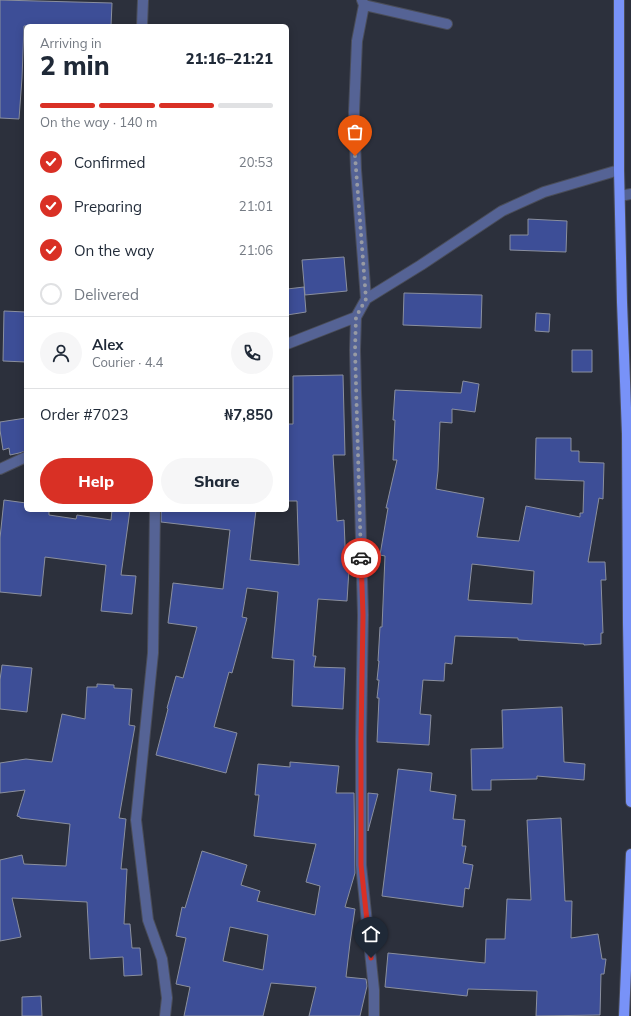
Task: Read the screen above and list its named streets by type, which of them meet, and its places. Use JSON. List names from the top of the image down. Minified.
{"page":{"heading":["2 min","Arriving in","21:16–21:21"],"panel":["Alex","Courier · 4.4","Order #7023","₦7,850"],"bar":"On the way · 140 m","list":[["Confirmed","20:53"],["Preparing","21:01"],["On the way","21:06"],"Delivered"],"buttons":["Help","Share"]}}
